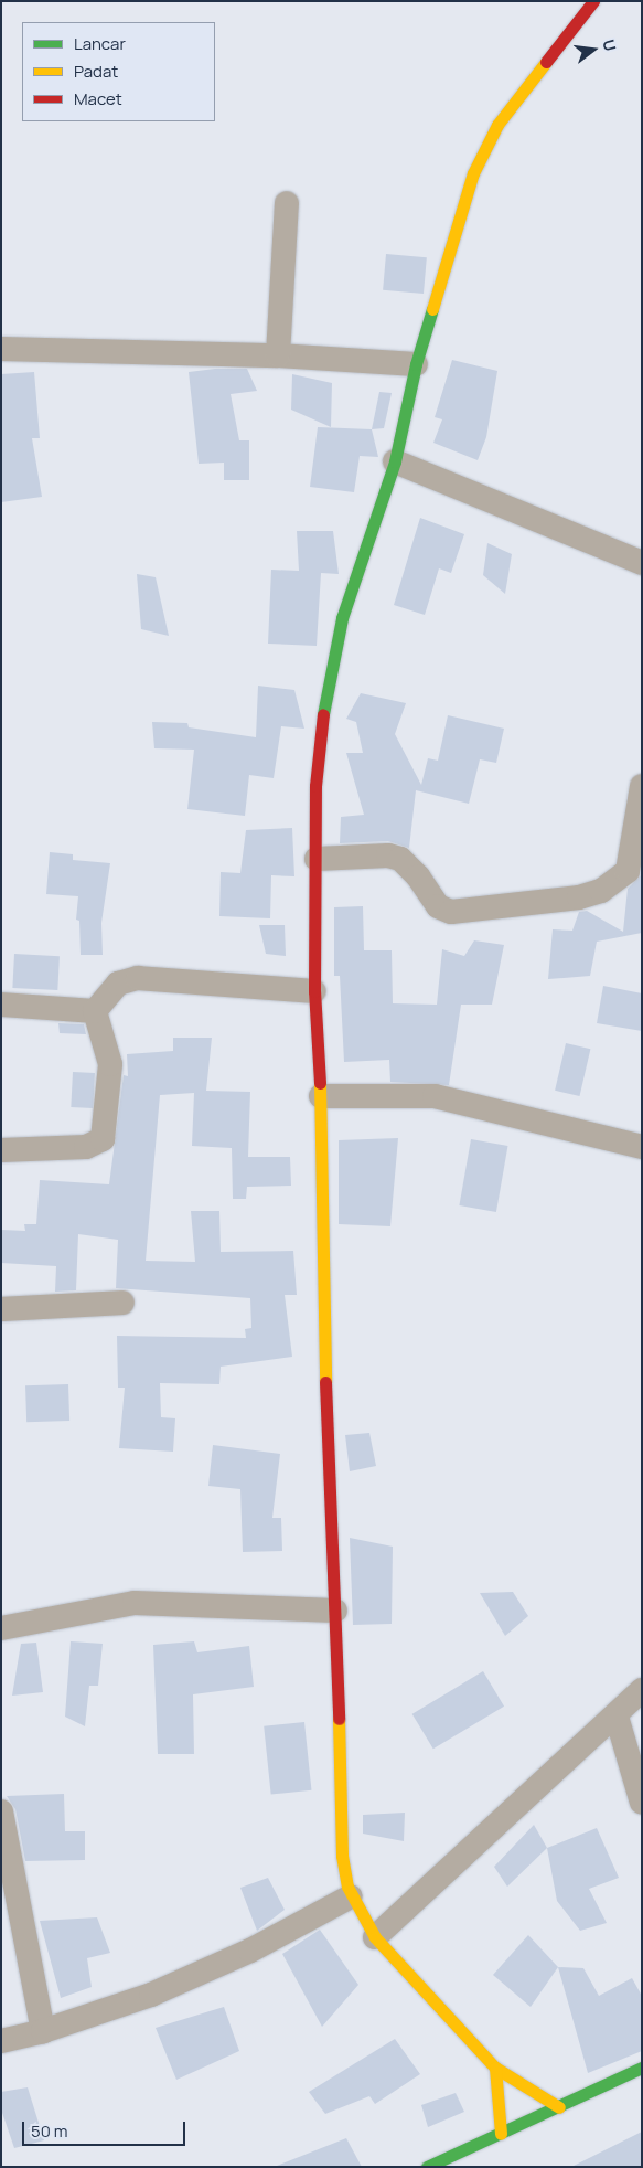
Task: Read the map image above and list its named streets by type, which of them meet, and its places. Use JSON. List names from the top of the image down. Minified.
{"legend":["Lancar","Padat","Macet"],"scale_bar":"50 m","north":"right"}
